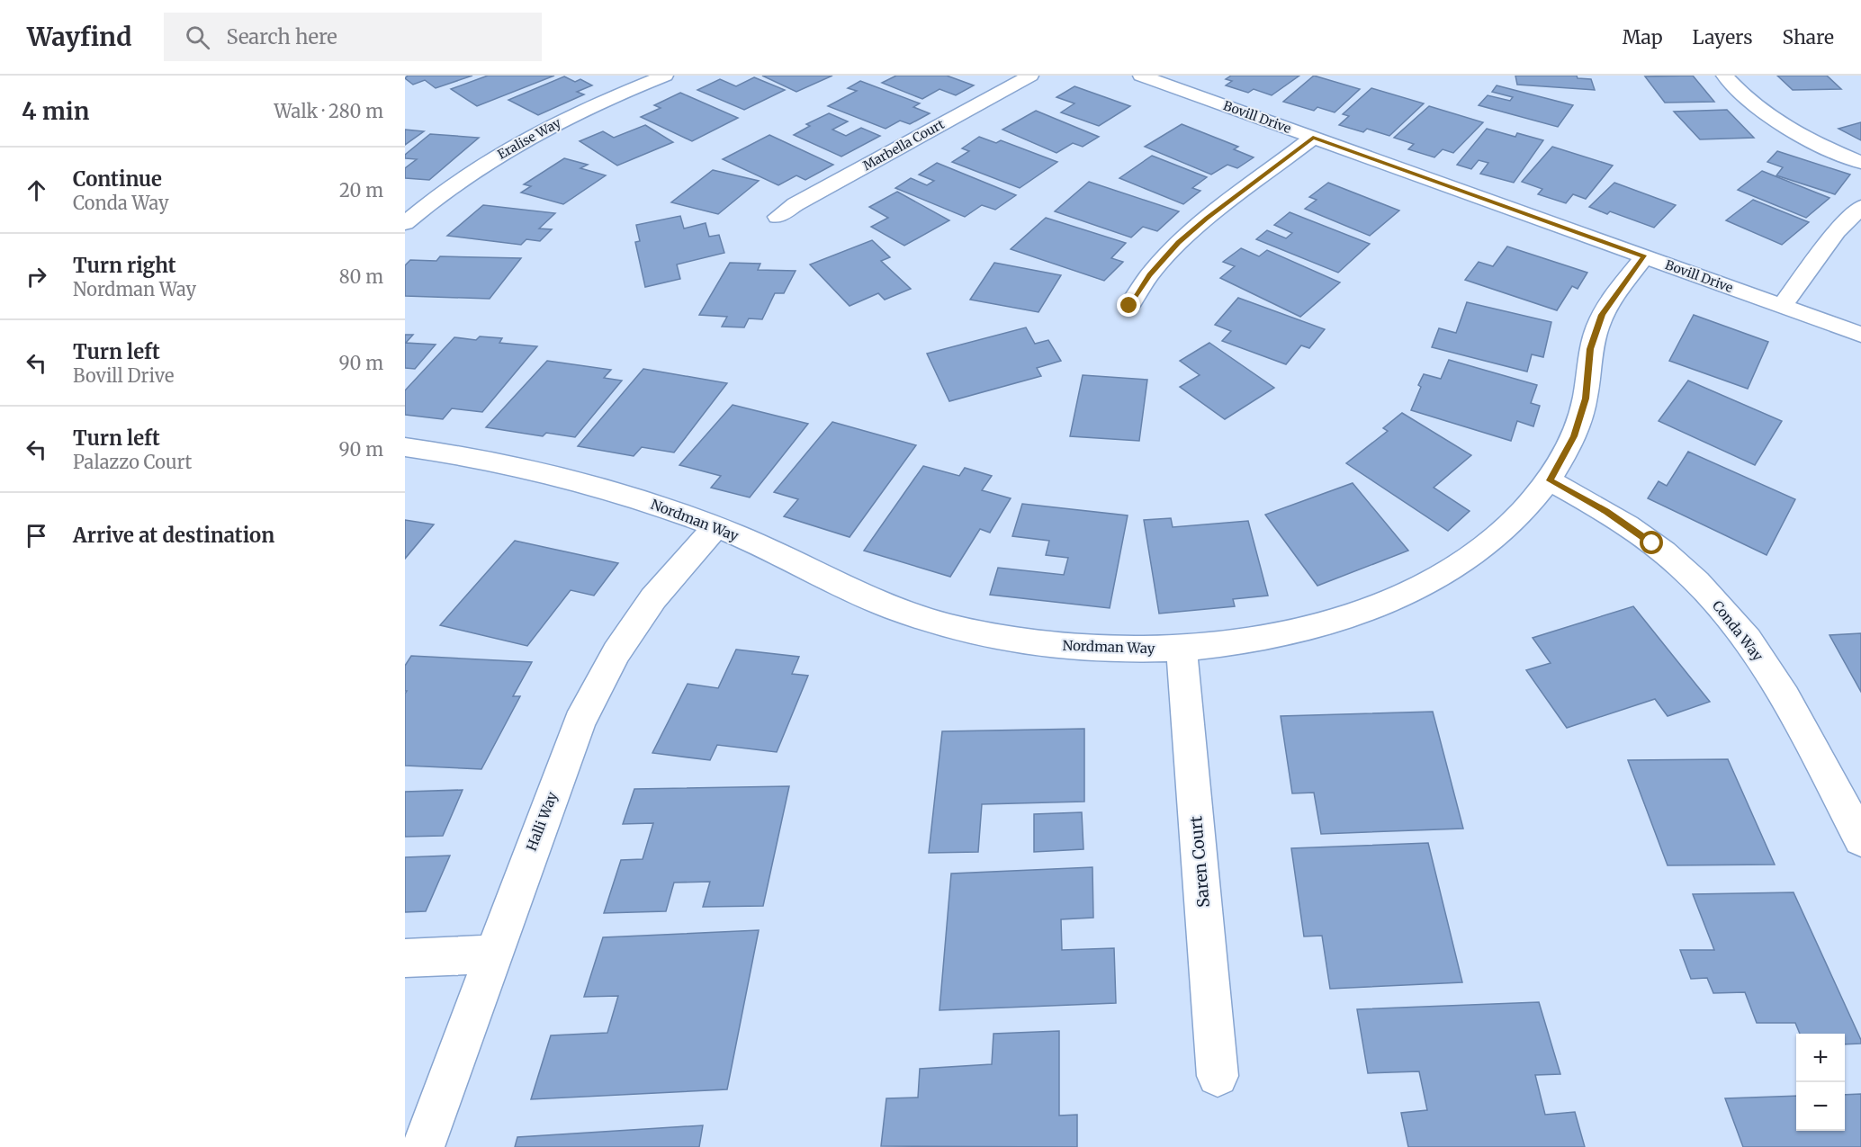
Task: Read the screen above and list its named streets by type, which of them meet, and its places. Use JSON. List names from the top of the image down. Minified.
{"streets":{"street":["Bovill Drive","Eralise Way","Marbella Court","Nordman Way","Conda Way","Halli Way","Saren Court"]},"crossings":[["Bovill Drive","Nordman Way"],["Nordman Way","Conda Way"],["Nordman Way","Halli Way"],["Nordman Way","Saren Court"]],"page":{"header":"Wayfind","search":"Search here","nav":["Map","Layers","Share"],"heading":["4 min","Walk · 280 m"],"list":[["Continue","Conda Way","20 m"],["Turn right","Nordman Way","80 m"],["Turn left","Bovill Drive","90 m"],["Turn left","Palazzo Court","90 m"],"Arrive at destination"],"map_buttons":["+","−"]}}
